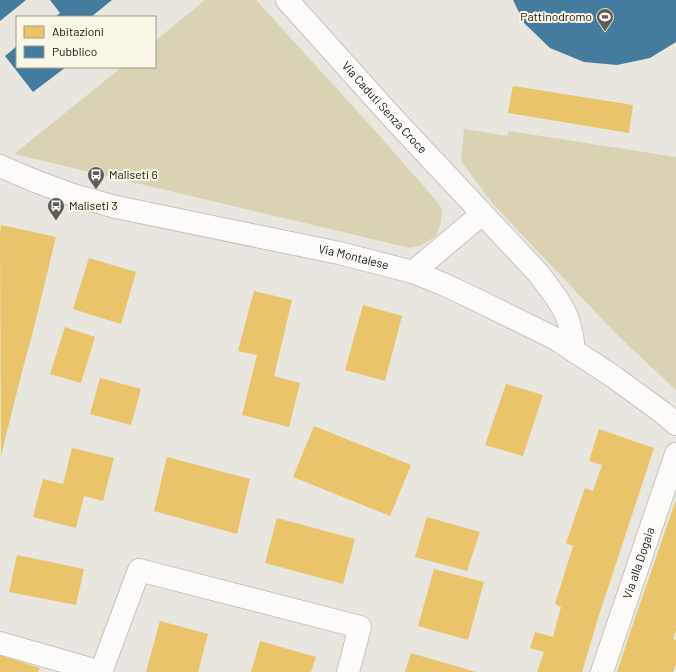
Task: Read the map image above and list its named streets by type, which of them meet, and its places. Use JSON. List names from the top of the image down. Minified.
{"streets":{"street":["Via Caduti Senza Croce","Via Montalese","Via alla Dogaia"]},"crossings":[["Via Caduti Senza Croce","Via Montalese"]],"places":{"sports":["Pattinodromo"],"bus stop":["Maliseti 6","Maliseti 3"]},"legend":["Abitazioni","Pubblico"]}
